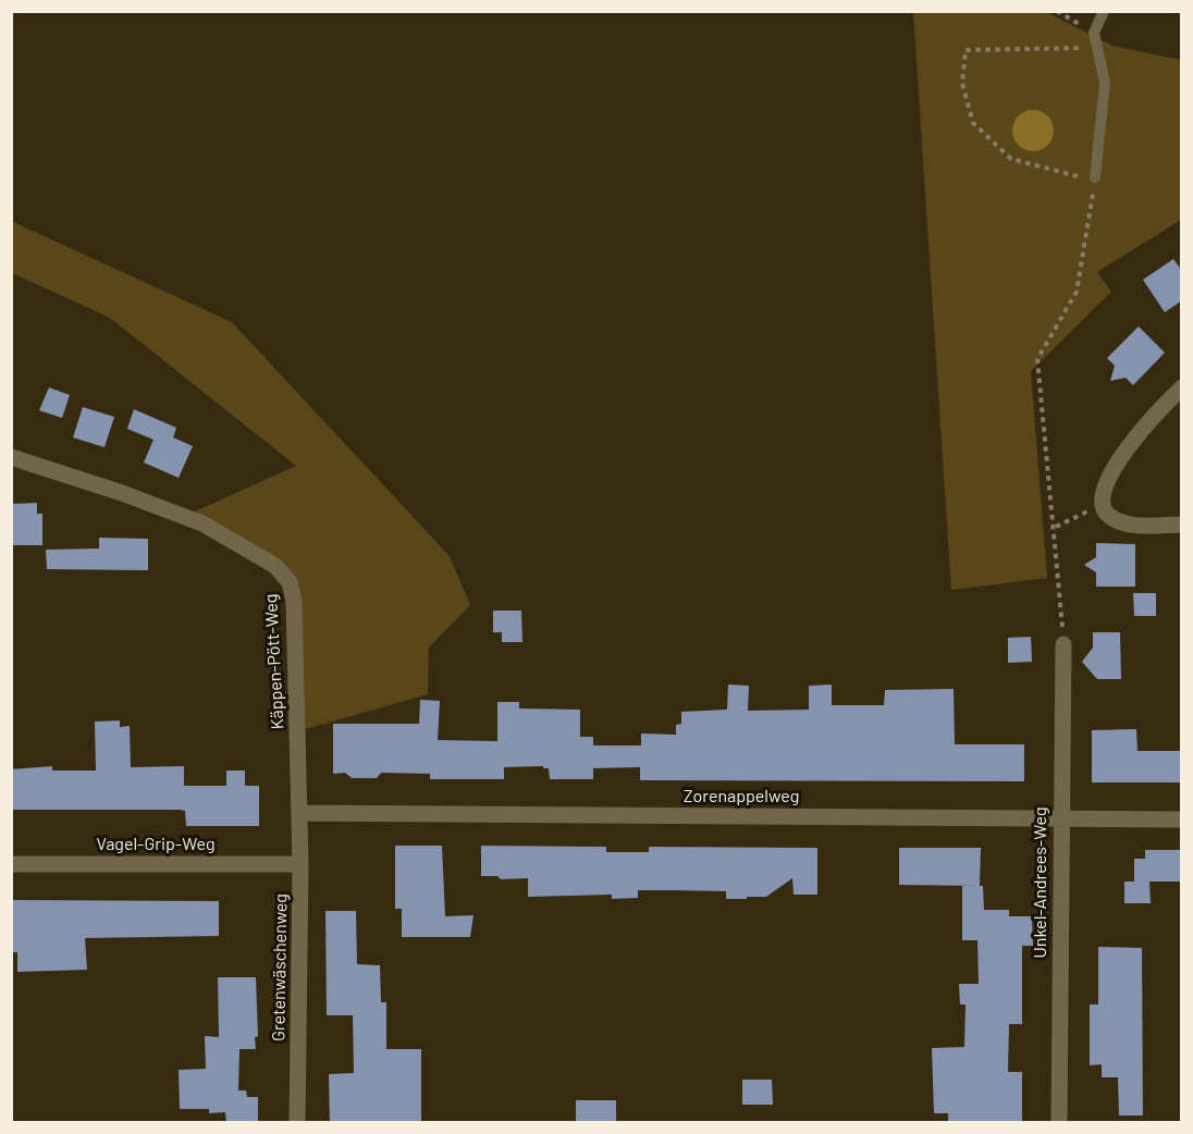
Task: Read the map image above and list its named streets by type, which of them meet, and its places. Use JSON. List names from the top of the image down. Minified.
{"streets":{"street":["Käppen-Pött-Weg","Zorenappelweg","Vagel-Grip-Weg","Unkel-Andrees-Weg","Gretenwäschenweg"]},"crossings":[["Käppen-Pött-Weg","Zorenappelweg"],["Käppen-Pött-Weg","Gretenwäschenweg"],["Zorenappelweg","Unkel-Andrees-Weg"],["Zorenappelweg","Gretenwäschenweg"],["Vagel-Grip-Weg","Gretenwäschenweg"]]}
